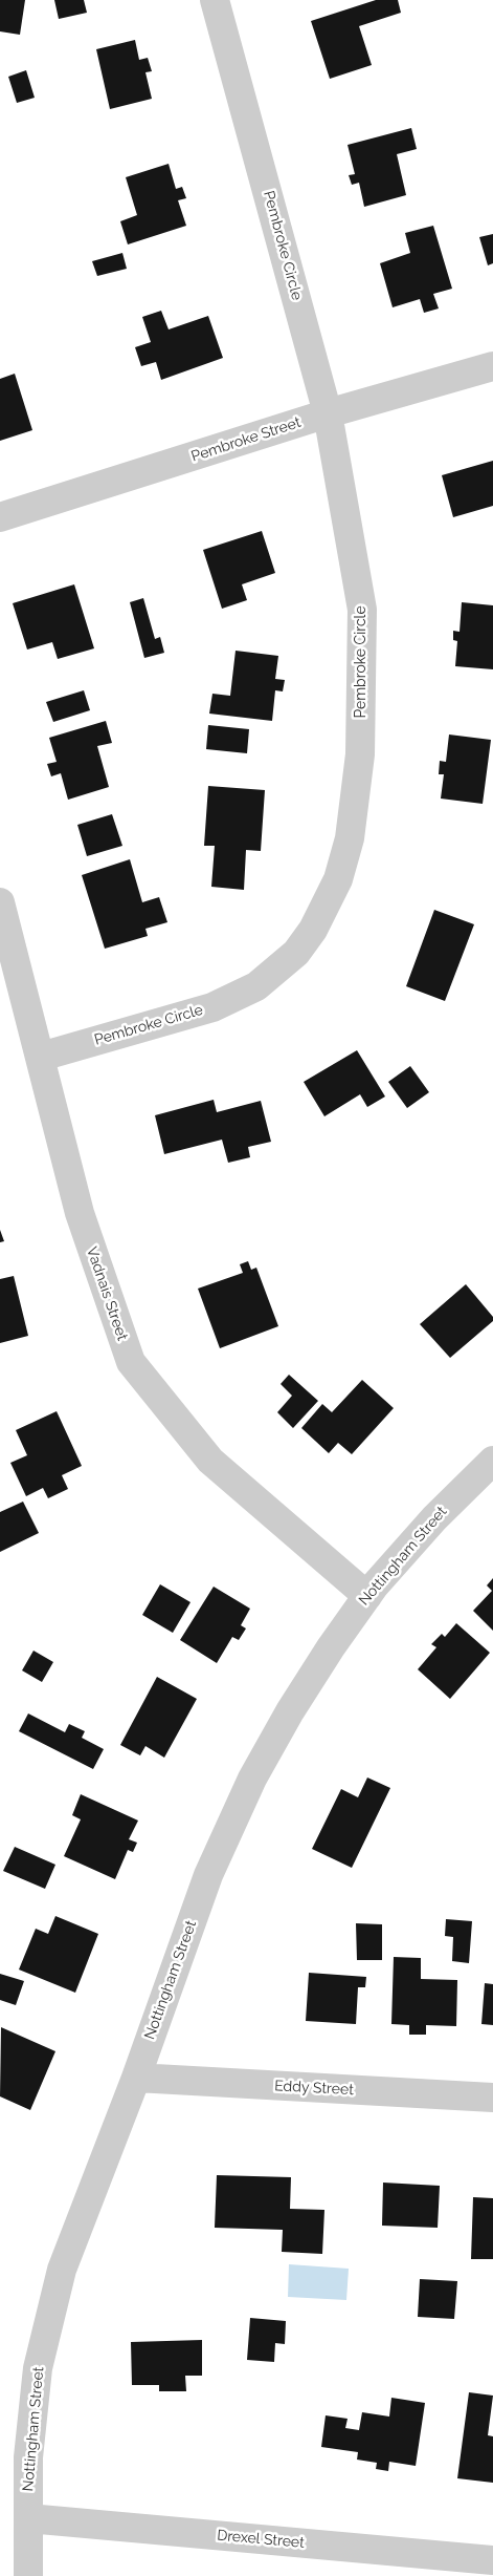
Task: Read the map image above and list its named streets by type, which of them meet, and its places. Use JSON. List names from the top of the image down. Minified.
{"streets":{"street":["Pembroke Circle","Pembroke Street","Vadnais Street","Nottingham Street","Eddy Street","Drexel Street"]},"crossings":[["Pembroke Circle","Pembroke Street"],["Pembroke Circle","Vadnais Street"],["Vadnais Street","Nottingham Street"],["Nottingham Street","Eddy Street"],["Nottingham Street","Drexel Street"]]}
